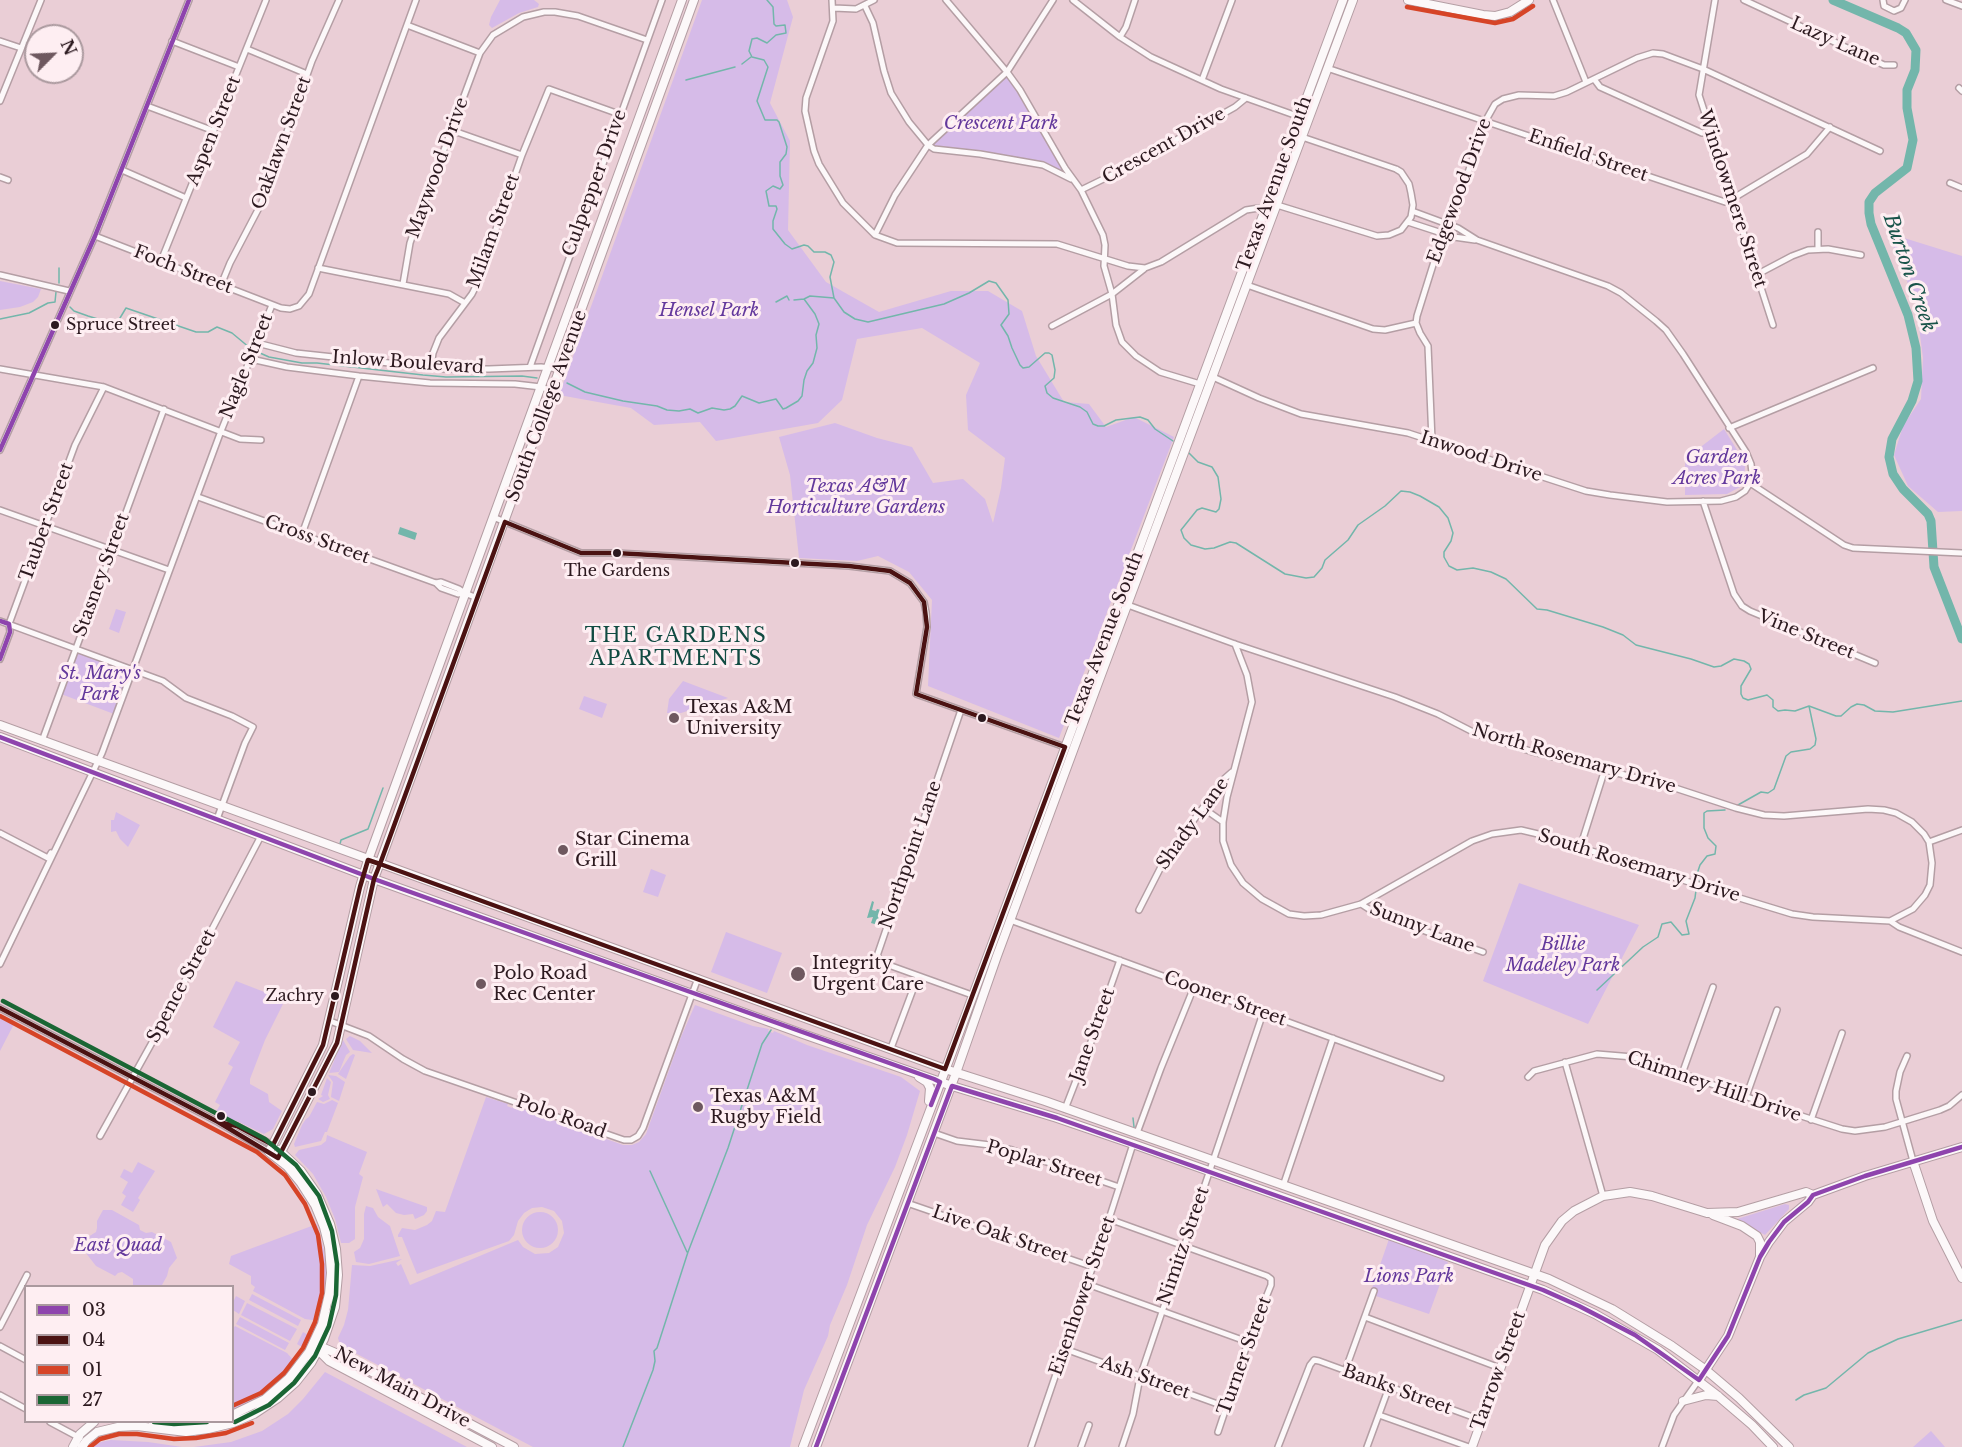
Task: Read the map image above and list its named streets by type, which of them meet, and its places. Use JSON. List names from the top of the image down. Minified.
{"streets":{"main road":["Texas Avenue South","South College Avenue","Tarrow Street","New Main Drive"],"street":["Lazy Lane","Aspen Street","Oaklawn Street","Crescent Drive","Enfield Street","Maywood Drive","Culpepper Drive","Edgewood Drive","Windowmere Street","Milam Street","Foch Street","Inlow Boulevard","Nagle Street","Inwood Drive","Tauber Street","Cross Street","Stasney Street","Vine Street","North Rosemary Drive","Shady Lane","Northpoint Lane","South Rosemary Drive","Sunny Lane","Spence Street","Cooner Street","Jane Street","Chimney Hill Drive","Polo Road","Poplar Street","Live Oak Street","Nimitz Street","Eisenhower Street","Turner Street","Ash Street","Banks Street"]},"crossings":[["Aspen Street","Foch Street"],["Oaklawn Street","Foch Street"],["Enfield Street","Texas Avenue South"],["Enfield Street","Edgewood Drive"],["Enfield Street","Windowmere Street"],["Maywood Drive","Culpepper Drive"],["Culpepper Drive","Milam Street"],["Culpepper Drive","Inlow Boulevard"],["Texas Avenue South","Inwood Drive"],["Texas Avenue South","North Rosemary Drive"],["Texas Avenue South","Cooner Street"],["Texas Avenue South","Poplar Street"],["Texas Avenue South","Live Oak Street"],["Edgewood Drive","Windowmere Street"],["Milam Street","Inlow Boulevard"],["Foch Street","Nagle Street"],["Inlow Boulevard","Nagle Street"],["Inlow Boulevard","South College Avenue"],["Nagle Street","Cross Street"],["South College Avenue","Cross Street"],["South College Avenue","Polo Road"],["Inwood Drive","Vine Street"],["North Rosemary Drive","South Rosemary Drive"],["Shady Lane","South Rosemary Drive"],["South Rosemary Drive","Sunny Lane"],["Cooner Street","Jane Street"],["Cooner Street","Nimitz Street"],["Poplar Street","Eisenhower Street"],["Live Oak Street","Eisenhower Street"],["Nimitz Street","Turner Street"],["Nimitz Street","Ash Street"],["Eisenhower Street","Ash Street"],["Turner Street","Ash Street"],["Tarrow Street","Banks Street"]],"districts":["THE GARDENS APARTMENTS"],"water":["Burton Creek"],"parks":["Crescent Park","Hensel Park","Garden Acres Park","Texas A&M Horticulture Gardens","St. Mary's Park","Billie Madeley Park","East Quad","Lions Park"],"places":["Spruce Street","The Gardens","Texas A&M University","Star Cinema Grill","Integrity Urgent Care","Polo Road Rec Center","Zachry","Texas A&M Rugby Field"],"lines":["transit line 03","transit line 01","transit line 04","transit line 27"],"legend":["03","04","01","27"],"north":"top right"}
